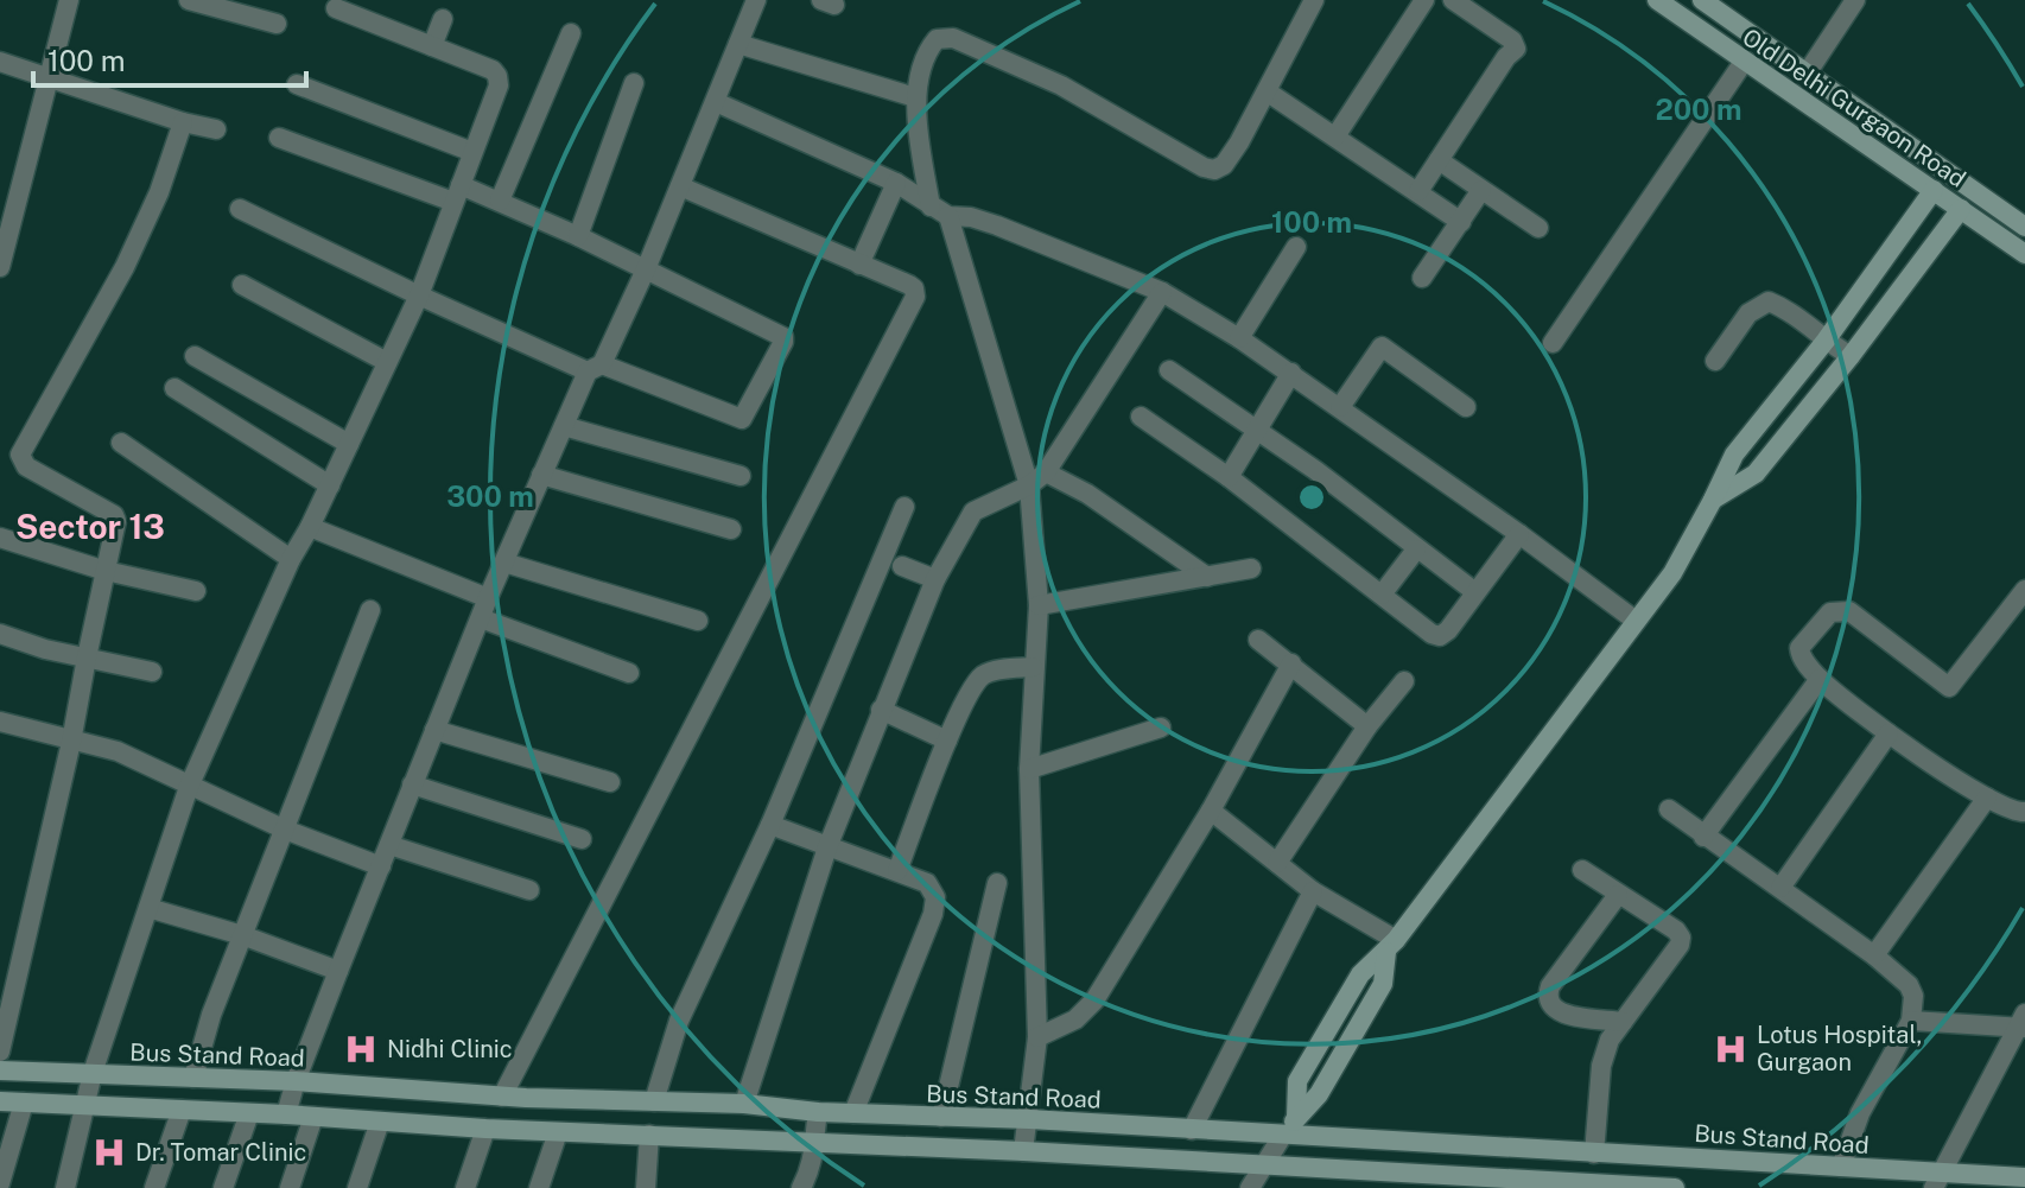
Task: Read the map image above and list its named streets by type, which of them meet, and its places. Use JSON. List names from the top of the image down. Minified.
{"streets":{"street":["Old Delhi Gurgaon Road","Bus Stand Road"]},"districts":["Sector 13"],"places":{"hospital":["Nidhi Clinic","Lotus Hospital, Gurgaon","Dr. Tomar Clinic"]},"scale_bar":"100 m","rings":["200 m","100 m","300 m"]}
